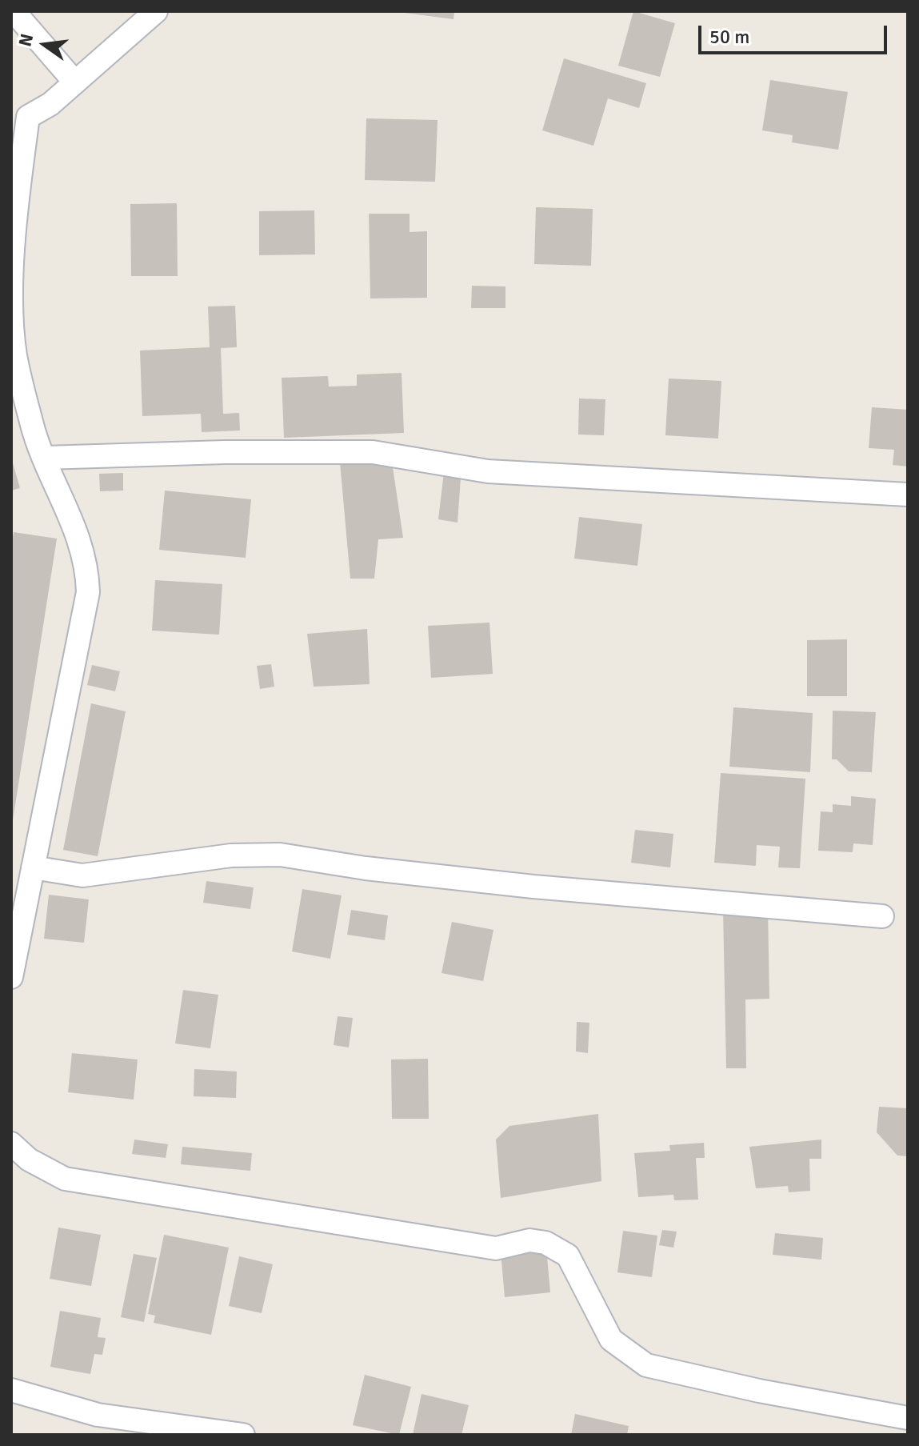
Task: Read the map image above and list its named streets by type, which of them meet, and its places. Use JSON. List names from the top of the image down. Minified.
{"scale_bar":"50 m","north":"left"}
